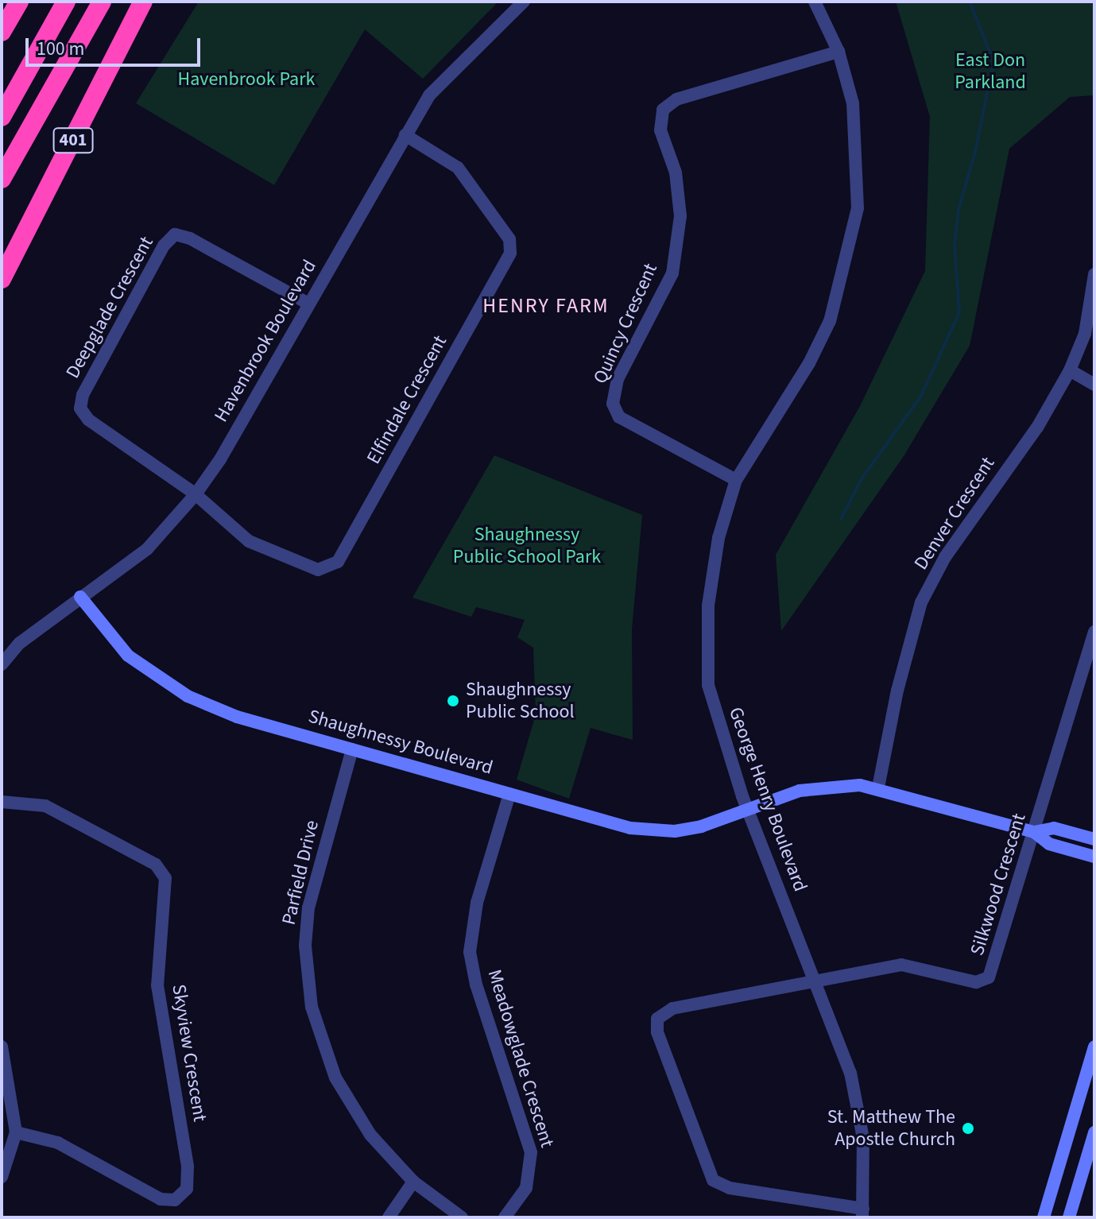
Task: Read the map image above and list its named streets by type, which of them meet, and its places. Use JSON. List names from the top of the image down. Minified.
{"streets":{"highway":["401"],"street":["Deepglade Crescent","Quincy Crescent","Havenbrook Boulevard","Elfindale Crescent","Denver Crescent","Shaughnessy Boulevard","George Henry Boulevard","Parfield Drive","Silkwood Crescent","Skyview Crescent","Meadowglade Crescent"]},"crossings":[["Deepglade Crescent","Havenbrook Boulevard"],["Deepglade Crescent","Elfindale Crescent"],["Quincy Crescent","George Henry Boulevard"],["Havenbrook Boulevard","Elfindale Crescent"],["Havenbrook Boulevard","Shaughnessy Boulevard"],["Denver Crescent","Shaughnessy Boulevard"],["Shaughnessy Boulevard","George Henry Boulevard"],["Shaughnessy Boulevard","Parfield Drive"],["Shaughnessy Boulevard","Silkwood Crescent"],["Shaughnessy Boulevard","Meadowglade Crescent"],["George Henry Boulevard","Silkwood Crescent"]],"districts":["HENRY FARM"],"parks":["East Don Parkland","Havenbrook Park","Shaughnessy Public School Park"],"places":["Shaughnessy Public School","St. Matthew The Apostle Church"],"scale_bar":"100 m"}
